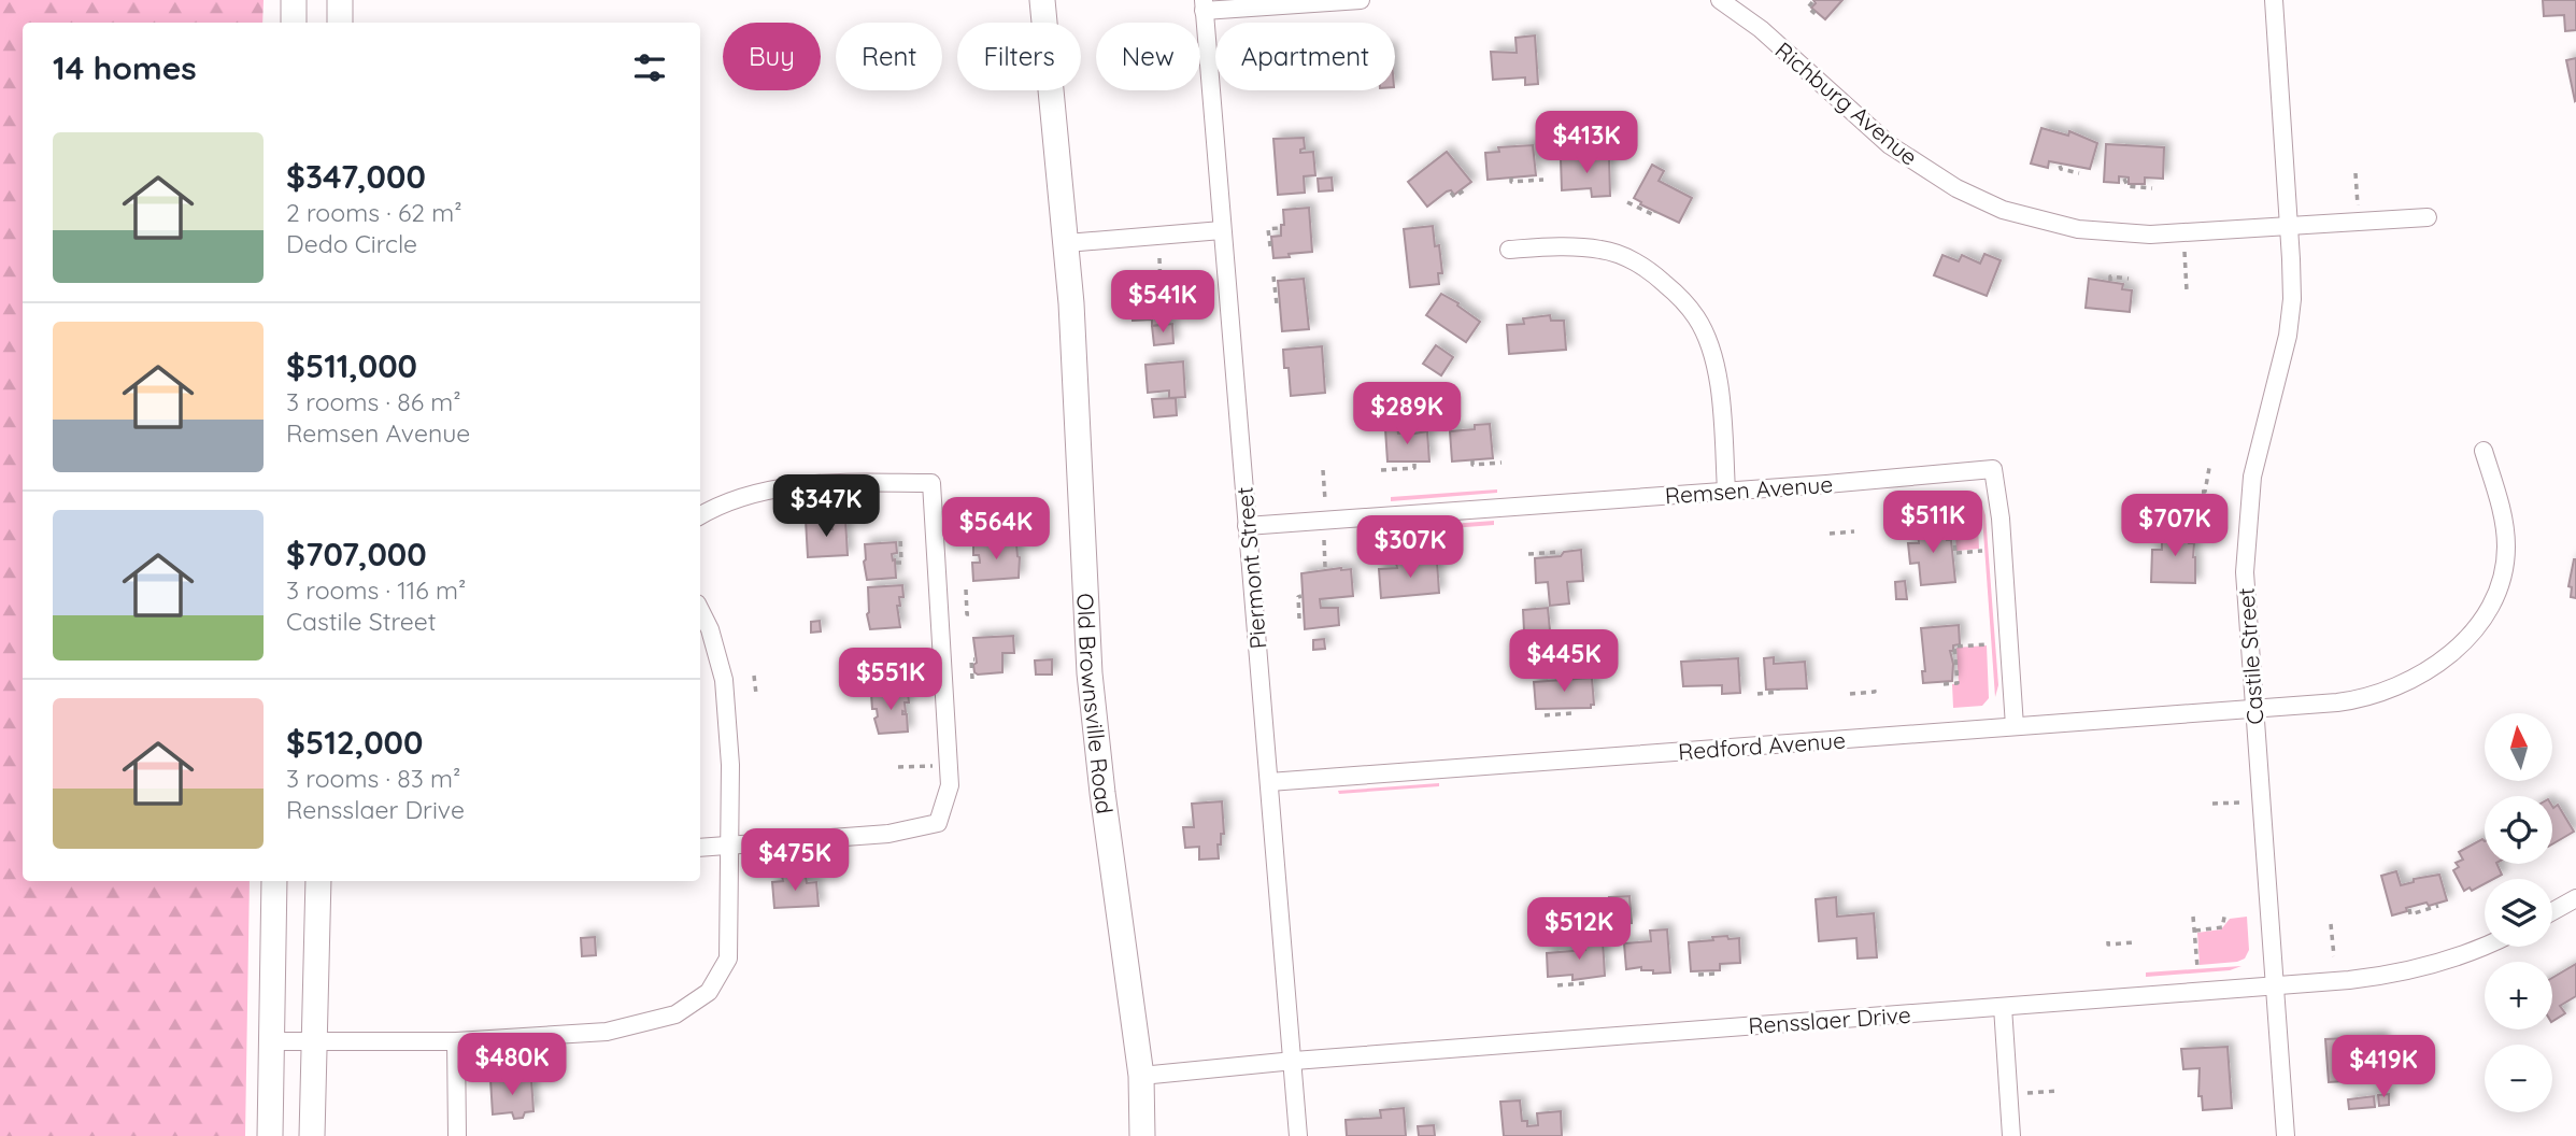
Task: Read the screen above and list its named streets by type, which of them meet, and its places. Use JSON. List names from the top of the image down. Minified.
{"streets":{"street":["Richburg Avenue","Remsen Avenue","Piermont Street","Castile Street","Old Brownsville Road","Redford Avenue","Rensslaer Drive"]},"crossings":[["Richburg Avenue","Castile Street"],["Remsen Avenue","Piermont Street"],["Remsen Avenue","Redford Avenue"],["Piermont Street","Redford Avenue"],["Piermont Street","Rensslaer Drive"],["Castile Street","Redford Avenue"],["Castile Street","Rensslaer Drive"],["Old Brownsville Road","Rensslaer Drive"]],"north":"top","page":{"chip":["Buy","Rent","Filters","New","Apartment"],"heading":"14 homes","price":["$413K","$541K","$289K","$347K","$511K","$707K","$564K","$307K","$445K","$551K","$475K","$512K","$480K","$419K"],"list":[{"name":"$347,000","note":"2 rooms · 62 m² · Dedo Circle"},{"name":"$511,000","note":"3 rooms · 86 m² · Remsen Avenue"},{"name":"$707,000","note":"3 rooms · 116 m² · Castile Street"},{"name":"$512,000","note":"3 rooms · 83 m² · Rensslaer Drive"}],"map_buttons":["+","−"]}}
